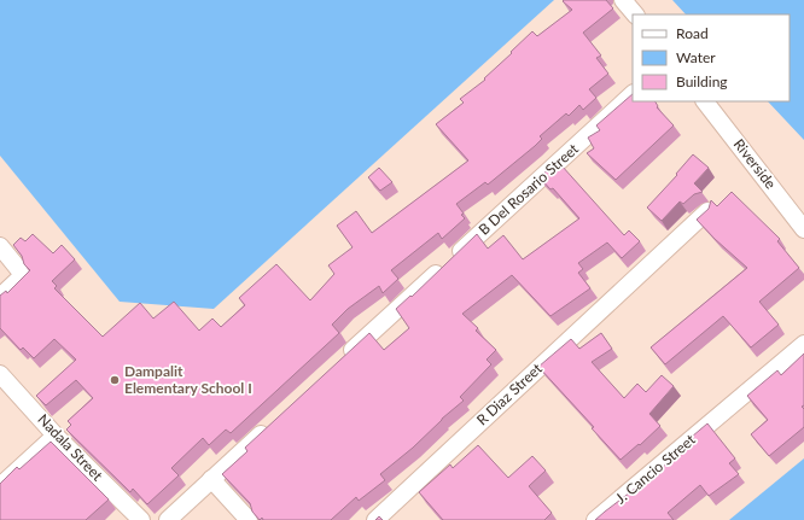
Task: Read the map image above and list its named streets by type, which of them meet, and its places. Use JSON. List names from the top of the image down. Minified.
{"streets":{"street":["Riverside","B Del Rosario Street","R Diaz Street","Nadala Street","J. Cancio Street"]},"places":["Dampalit Elementary School I"],"legend":["Road","Water","Building"]}
